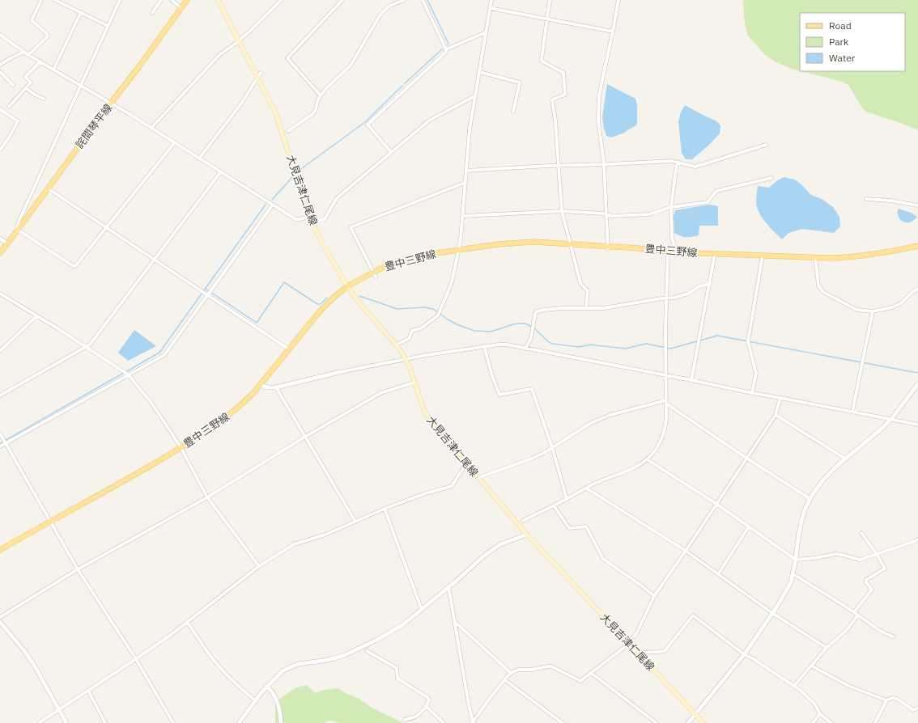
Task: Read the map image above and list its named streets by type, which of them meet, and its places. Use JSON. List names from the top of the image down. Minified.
{"streets":{"main road":["詫間琴平線","大見吉津仁尾線","豊中三野線"]},"crossings":[["大見吉津仁尾線","豊中三野線"]],"legend":["Road","Park","Water"]}
